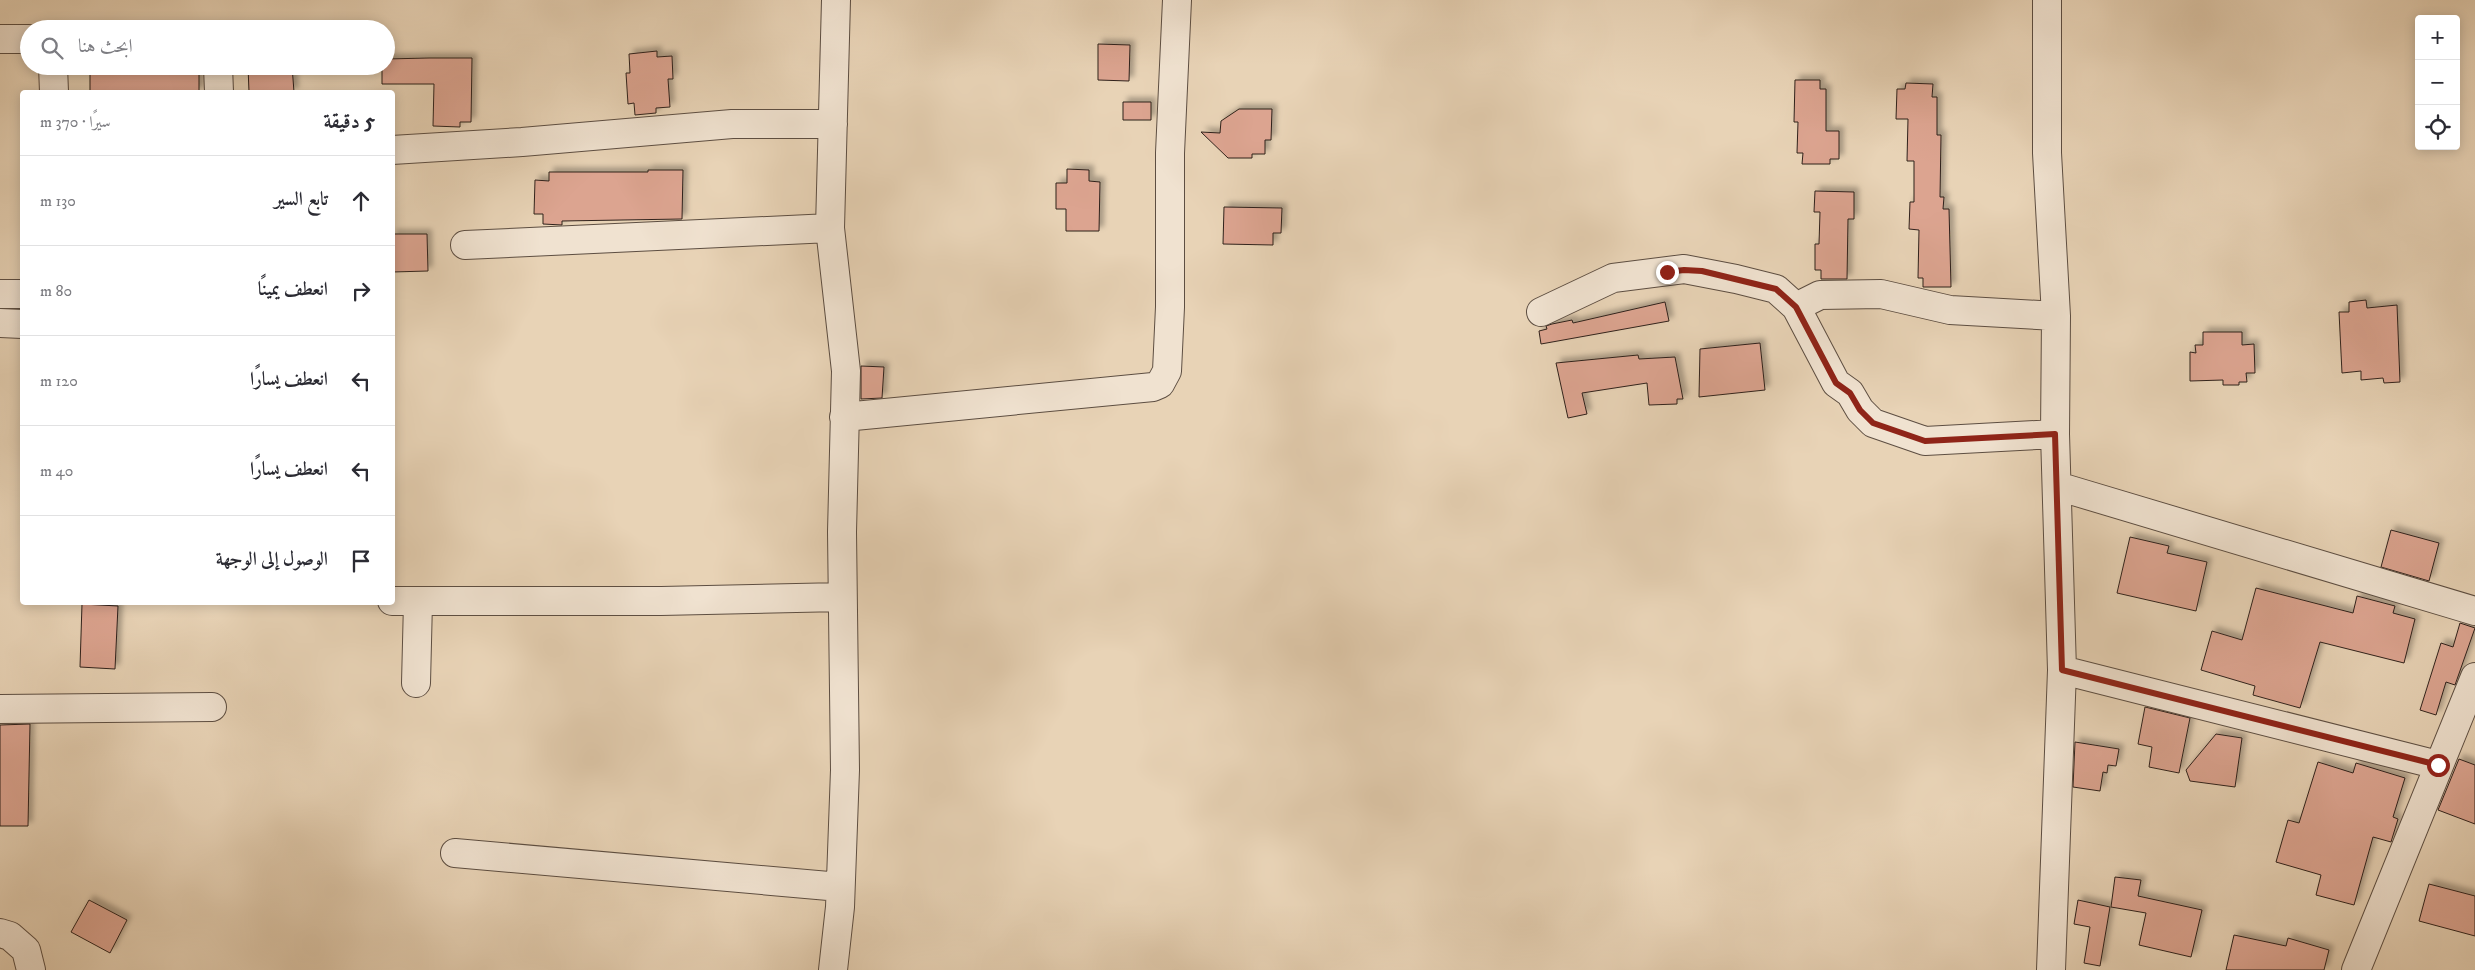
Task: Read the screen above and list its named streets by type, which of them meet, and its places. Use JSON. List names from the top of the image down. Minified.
{"page":{"map_buttons":["+","−"],"search":"ابحث هنا","heading":["5 دقيقة","سيرًا · 370 m"],"list":[["تابع السير","130 m"],["انعطف يمينًا","80 m"],["انعطف يسارًا","120 m"],["انعطف يسارًا","40 m"],"الوصول إلى الوجهة"]}}
